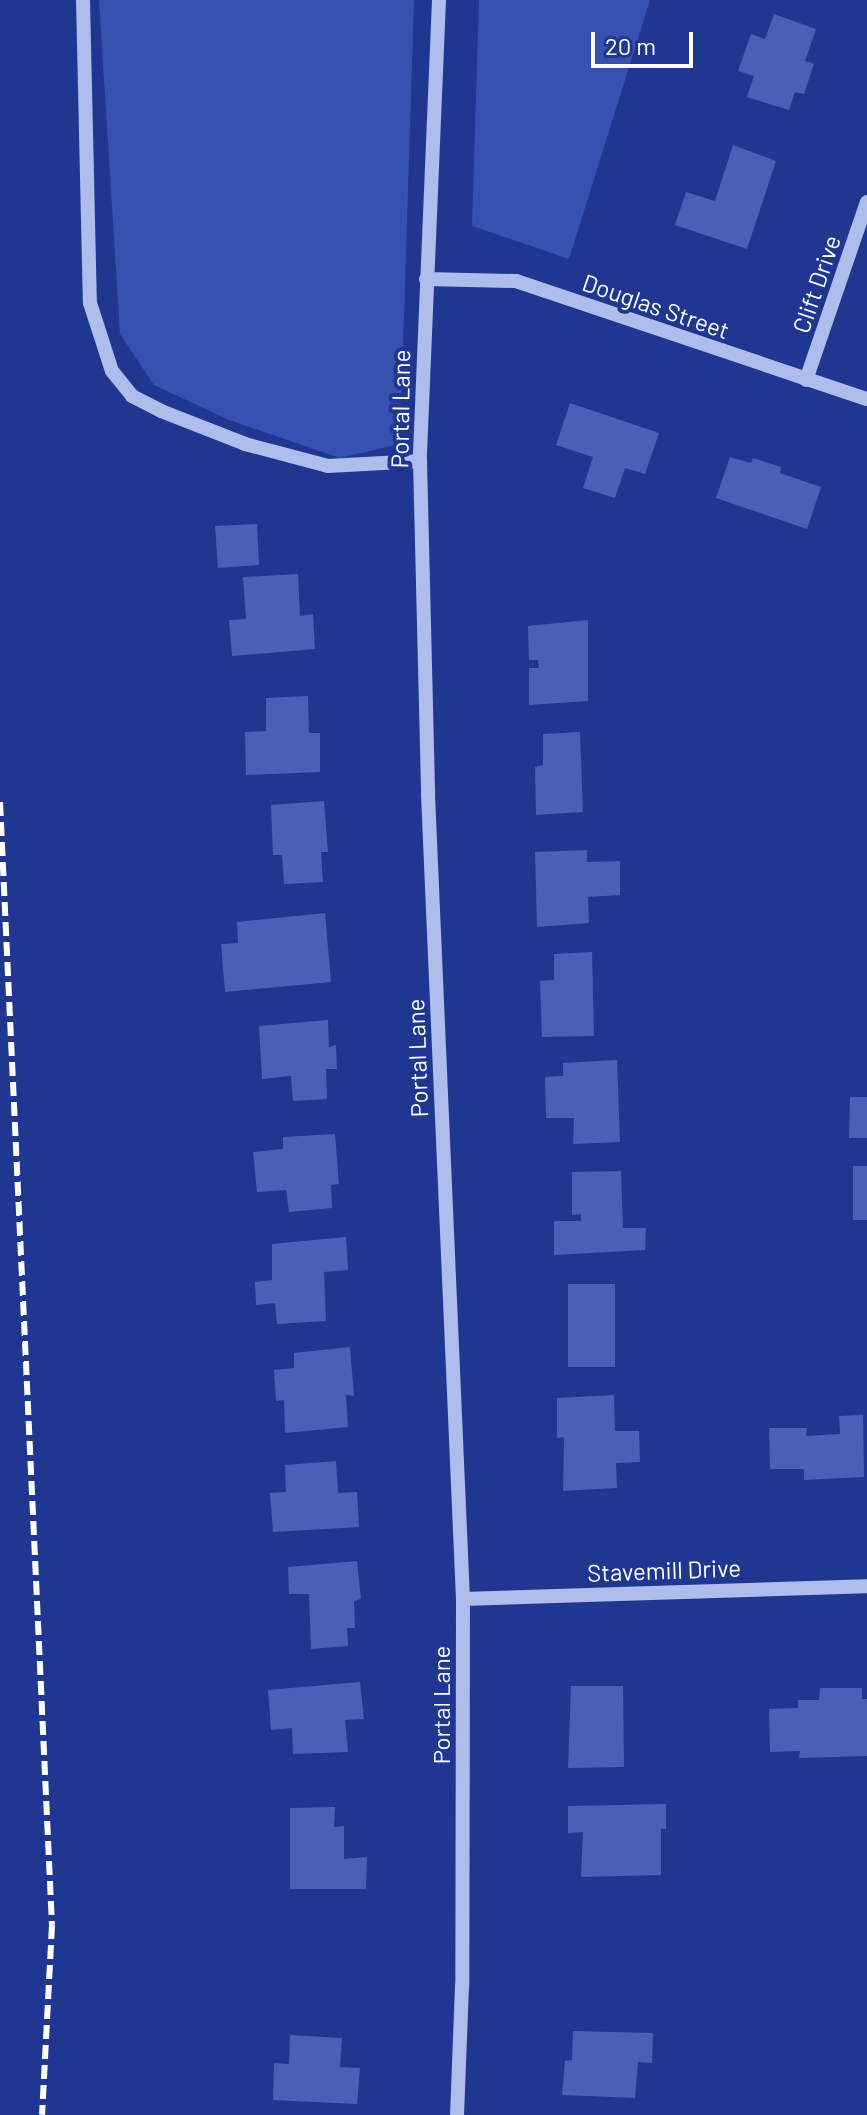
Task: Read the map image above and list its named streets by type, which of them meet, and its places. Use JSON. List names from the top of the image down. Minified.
{"streets":{"street":["Clift Drive","Douglas Street","Portal Lane","Stavemill Drive"]},"crossings":[["Clift Drive","Douglas Street"],["Douglas Street","Portal Lane"],["Portal Lane","Stavemill Drive"]],"scale_bar":"20 m"}
